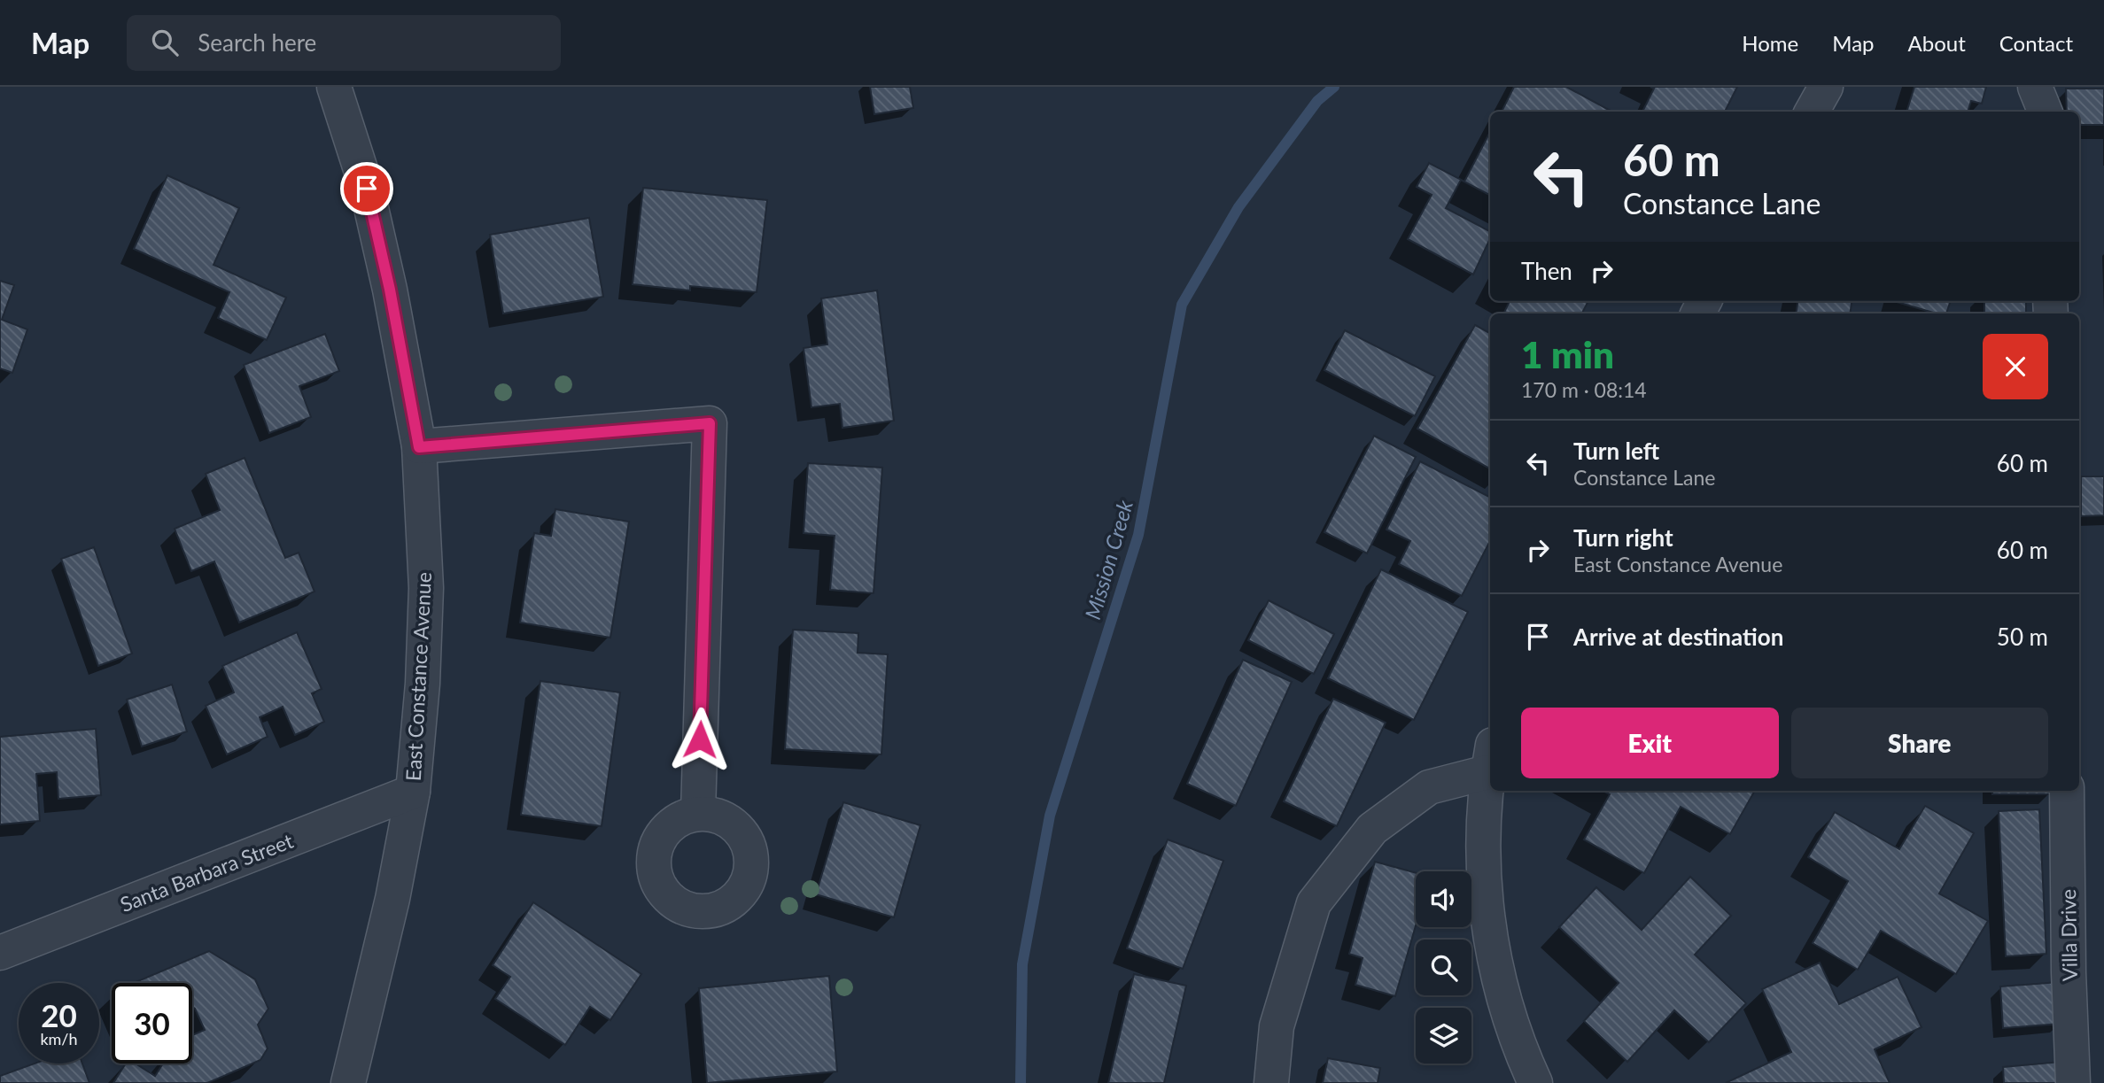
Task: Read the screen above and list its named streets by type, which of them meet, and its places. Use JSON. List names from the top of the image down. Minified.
{"streets":{"street":["East Constance Avenue","Santa Barbara Street","Villa Drive"]},"crossings":[["East Constance Avenue","Santa Barbara Street"]],"water":["Mission Creek"],"page":{"header":"Map","search":"Search here","nav":["Home","Map","About","Contact"],"turn":["60 m","Constance Lane"],"then":"Then","heading":["1 min","170 m · 08:14"],"list":[{"name":"Turn left","note":"Constance Lane","value":"60 m"},{"name":"Turn right","note":"East Constance Avenue","value":"60 m"},{"name":"Arrive at destination","value":"50 m"}],"buttons":["Exit","Share"],"speed":"20 km/h","limit":"30"}}
